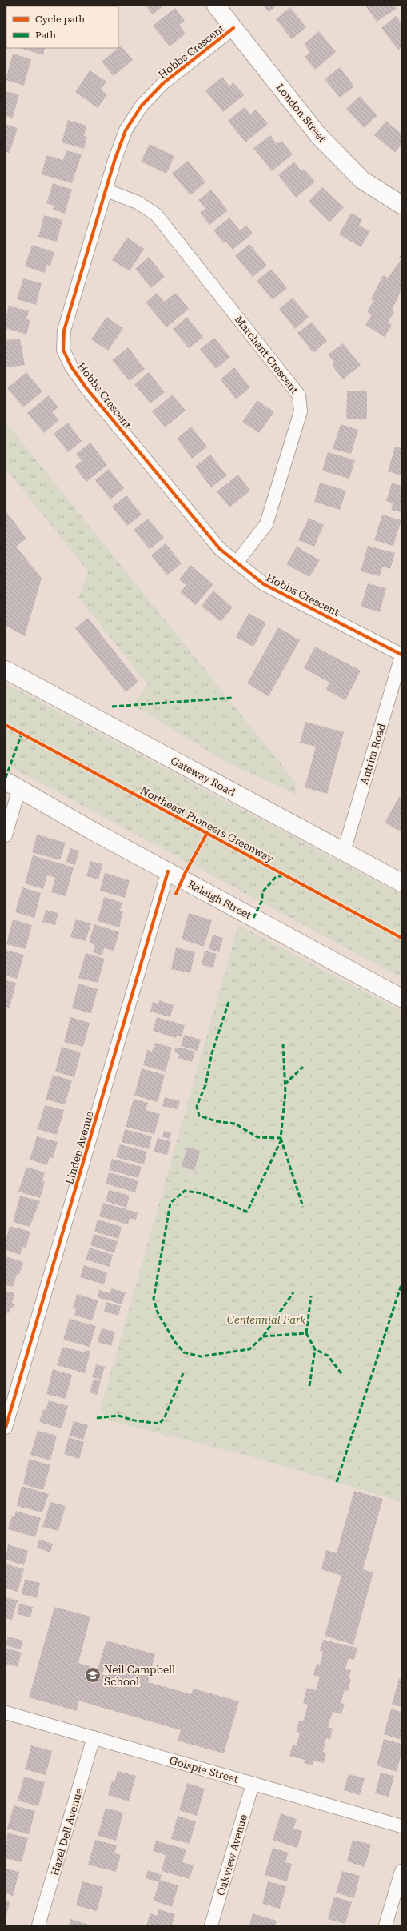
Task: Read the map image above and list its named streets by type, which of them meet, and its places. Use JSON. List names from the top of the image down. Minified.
{"streets":{"street":["Hobbs Crescent","London Street","Marchant Crescent","Antrim Road","Gateway Road","Raleigh Street","Linden Avenue","Golspie Street","Hazel Dell Avenue","Oakview Avenue"],"cycle path":["Northeast Pioneers Greenway"]},"crossings":[["Hobbs Crescent","London Street"],["Hobbs Crescent","Marchant Crescent"],["Hobbs Crescent","Antrim Road"],["Antrim Road","Gateway Road"],["Raleigh Street","Linden Avenue"],["Golspie Street","Hazel Dell Avenue"],["Golspie Street","Oakview Avenue"]],"parks":["Centennial Park"],"places":{"school or university":["Neil Campbell School"]},"legend":["Cycle path","Path"]}
